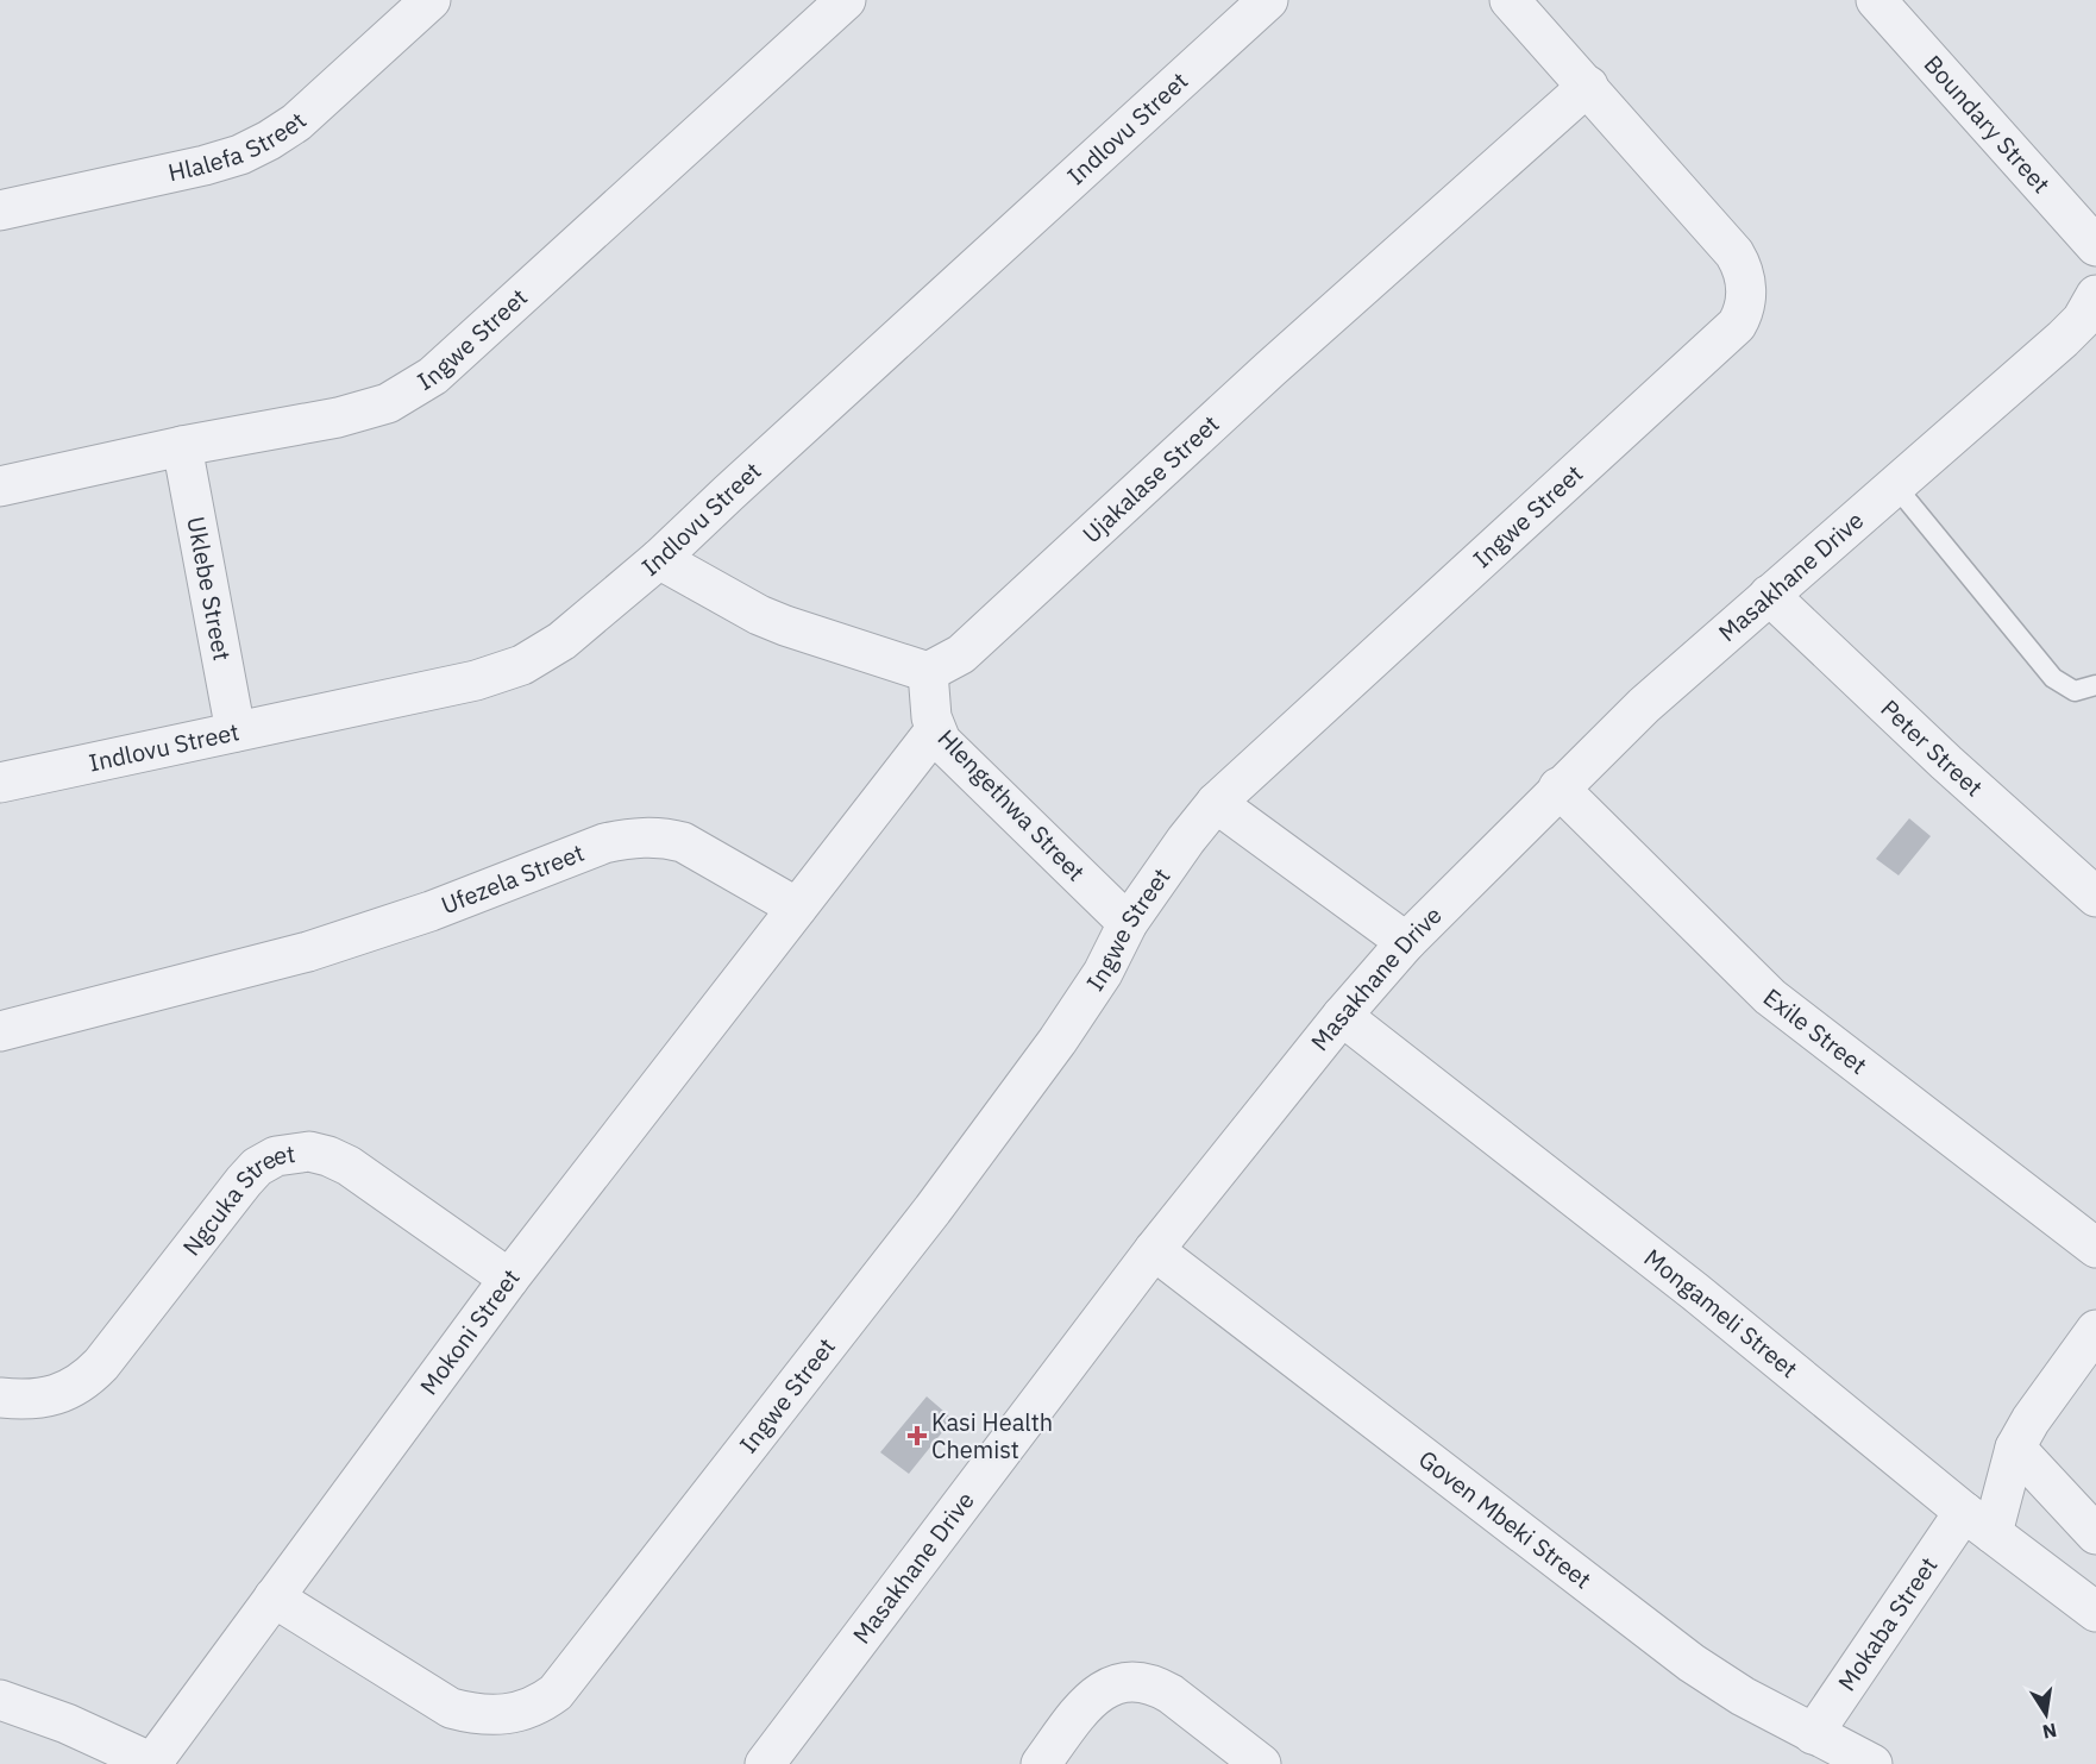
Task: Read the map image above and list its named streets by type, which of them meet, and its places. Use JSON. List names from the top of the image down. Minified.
{"streets":{"street":["Boundary Street","Indlovu Street","Hlalefa Street","Ingwe Street","Ujakalase Street","Masakhane Drive","Uklebe Street","Peter Street","Hlengethwa Street","Ufezela Street","Exile Street","Ngcuka Street","Mongameli Street","Mokoni Street","Goven Mbeki Street","Mokaba Street"]},"crossings":[["Indlovu Street","Uklebe Street"],["Ingwe Street","Ujakalase Street"],["Ingwe Street","Uklebe Street"],["Ingwe Street","Hlengethwa Street"],["Ingwe Street","Mokoni Street"],["Ujakalase Street","Hlengethwa Street"],["Masakhane Drive","Peter Street"],["Masakhane Drive","Exile Street"],["Masakhane Drive","Mongameli Street"],["Masakhane Drive","Goven Mbeki Street"],["Ufezela Street","Mokoni Street"],["Ngcuka Street","Mokoni Street"],["Mongameli Street","Mokaba Street"],["Goven Mbeki Street","Mokaba Street"]],"places":{"health":["Kasi Health Chemist"]},"north":"bottom"}
